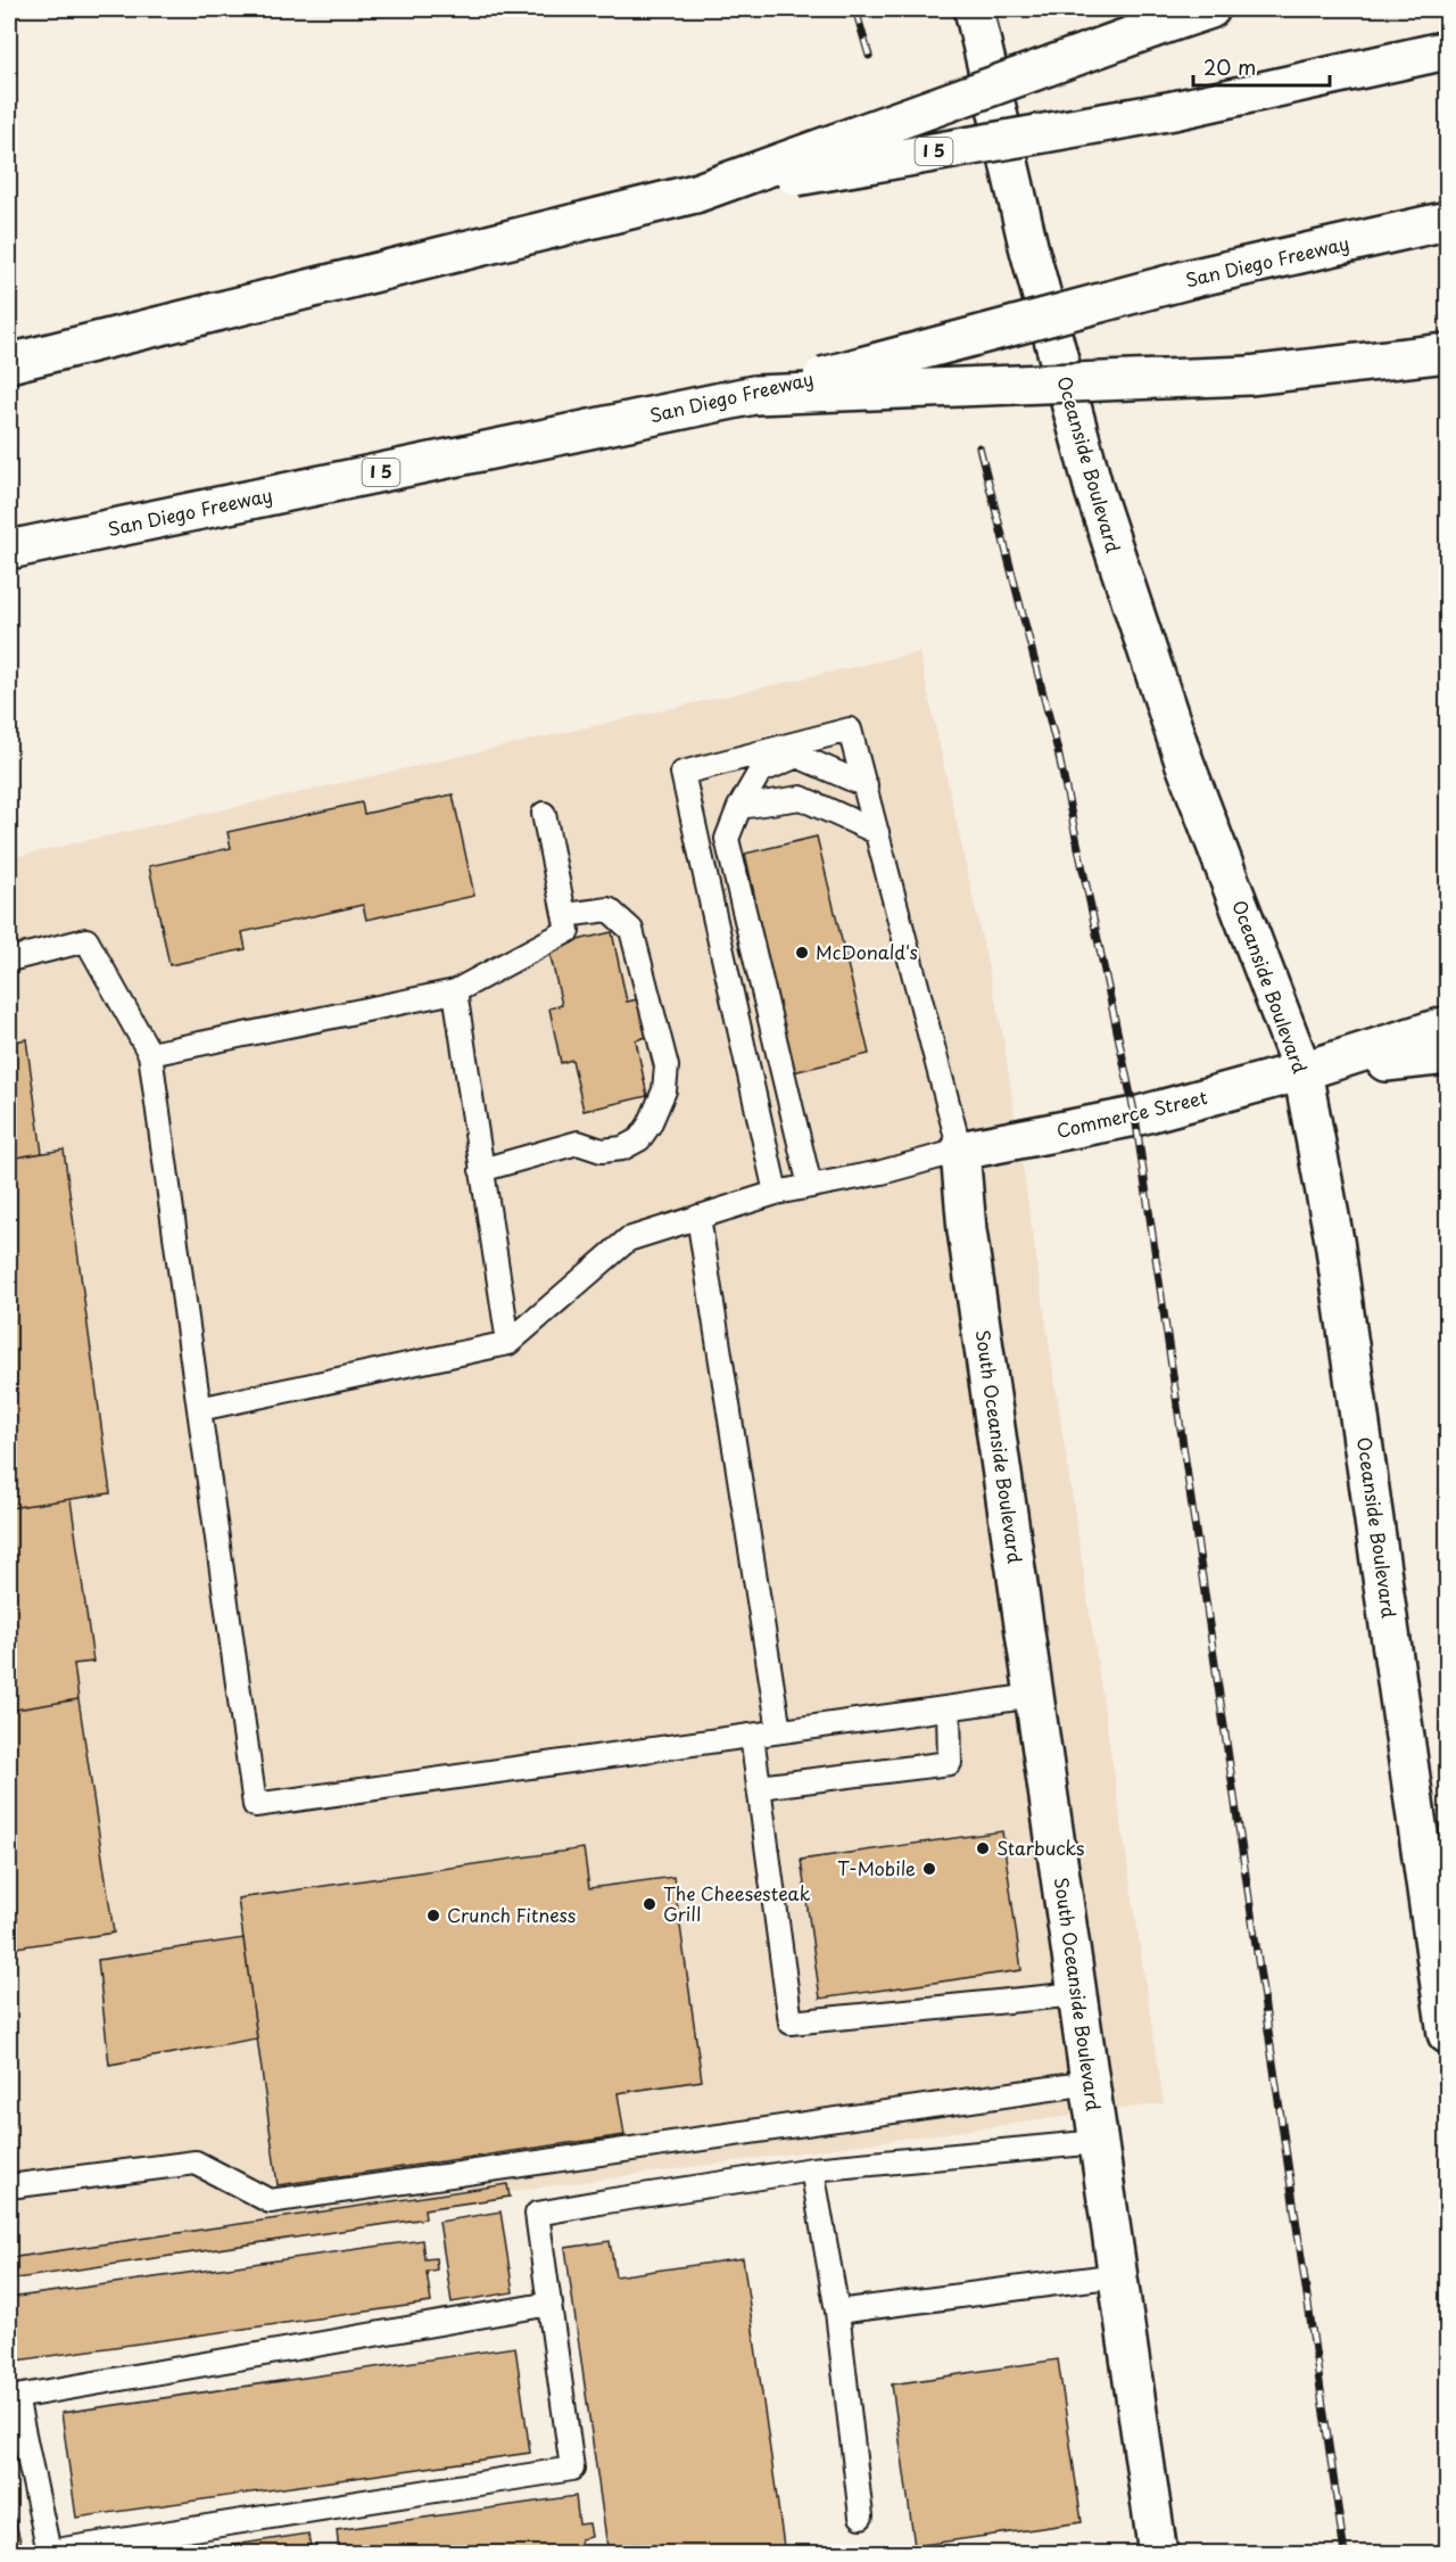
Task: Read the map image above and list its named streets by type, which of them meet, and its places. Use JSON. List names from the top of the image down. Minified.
{"streets":{"main road":["I 5","San Diego Freeway","Oceanside Boulevard","Commerce Street","South Oceanside Boulevard"]},"crossings":[["Oceanside Boulevard","Commerce Street"],["Commerce Street","South Oceanside Boulevard"]],"places":["McDonald's","Starbucks","T-Mobile","The Cheesesteak Grill","Crunch Fitness"],"scale_bar":"20 m"}
